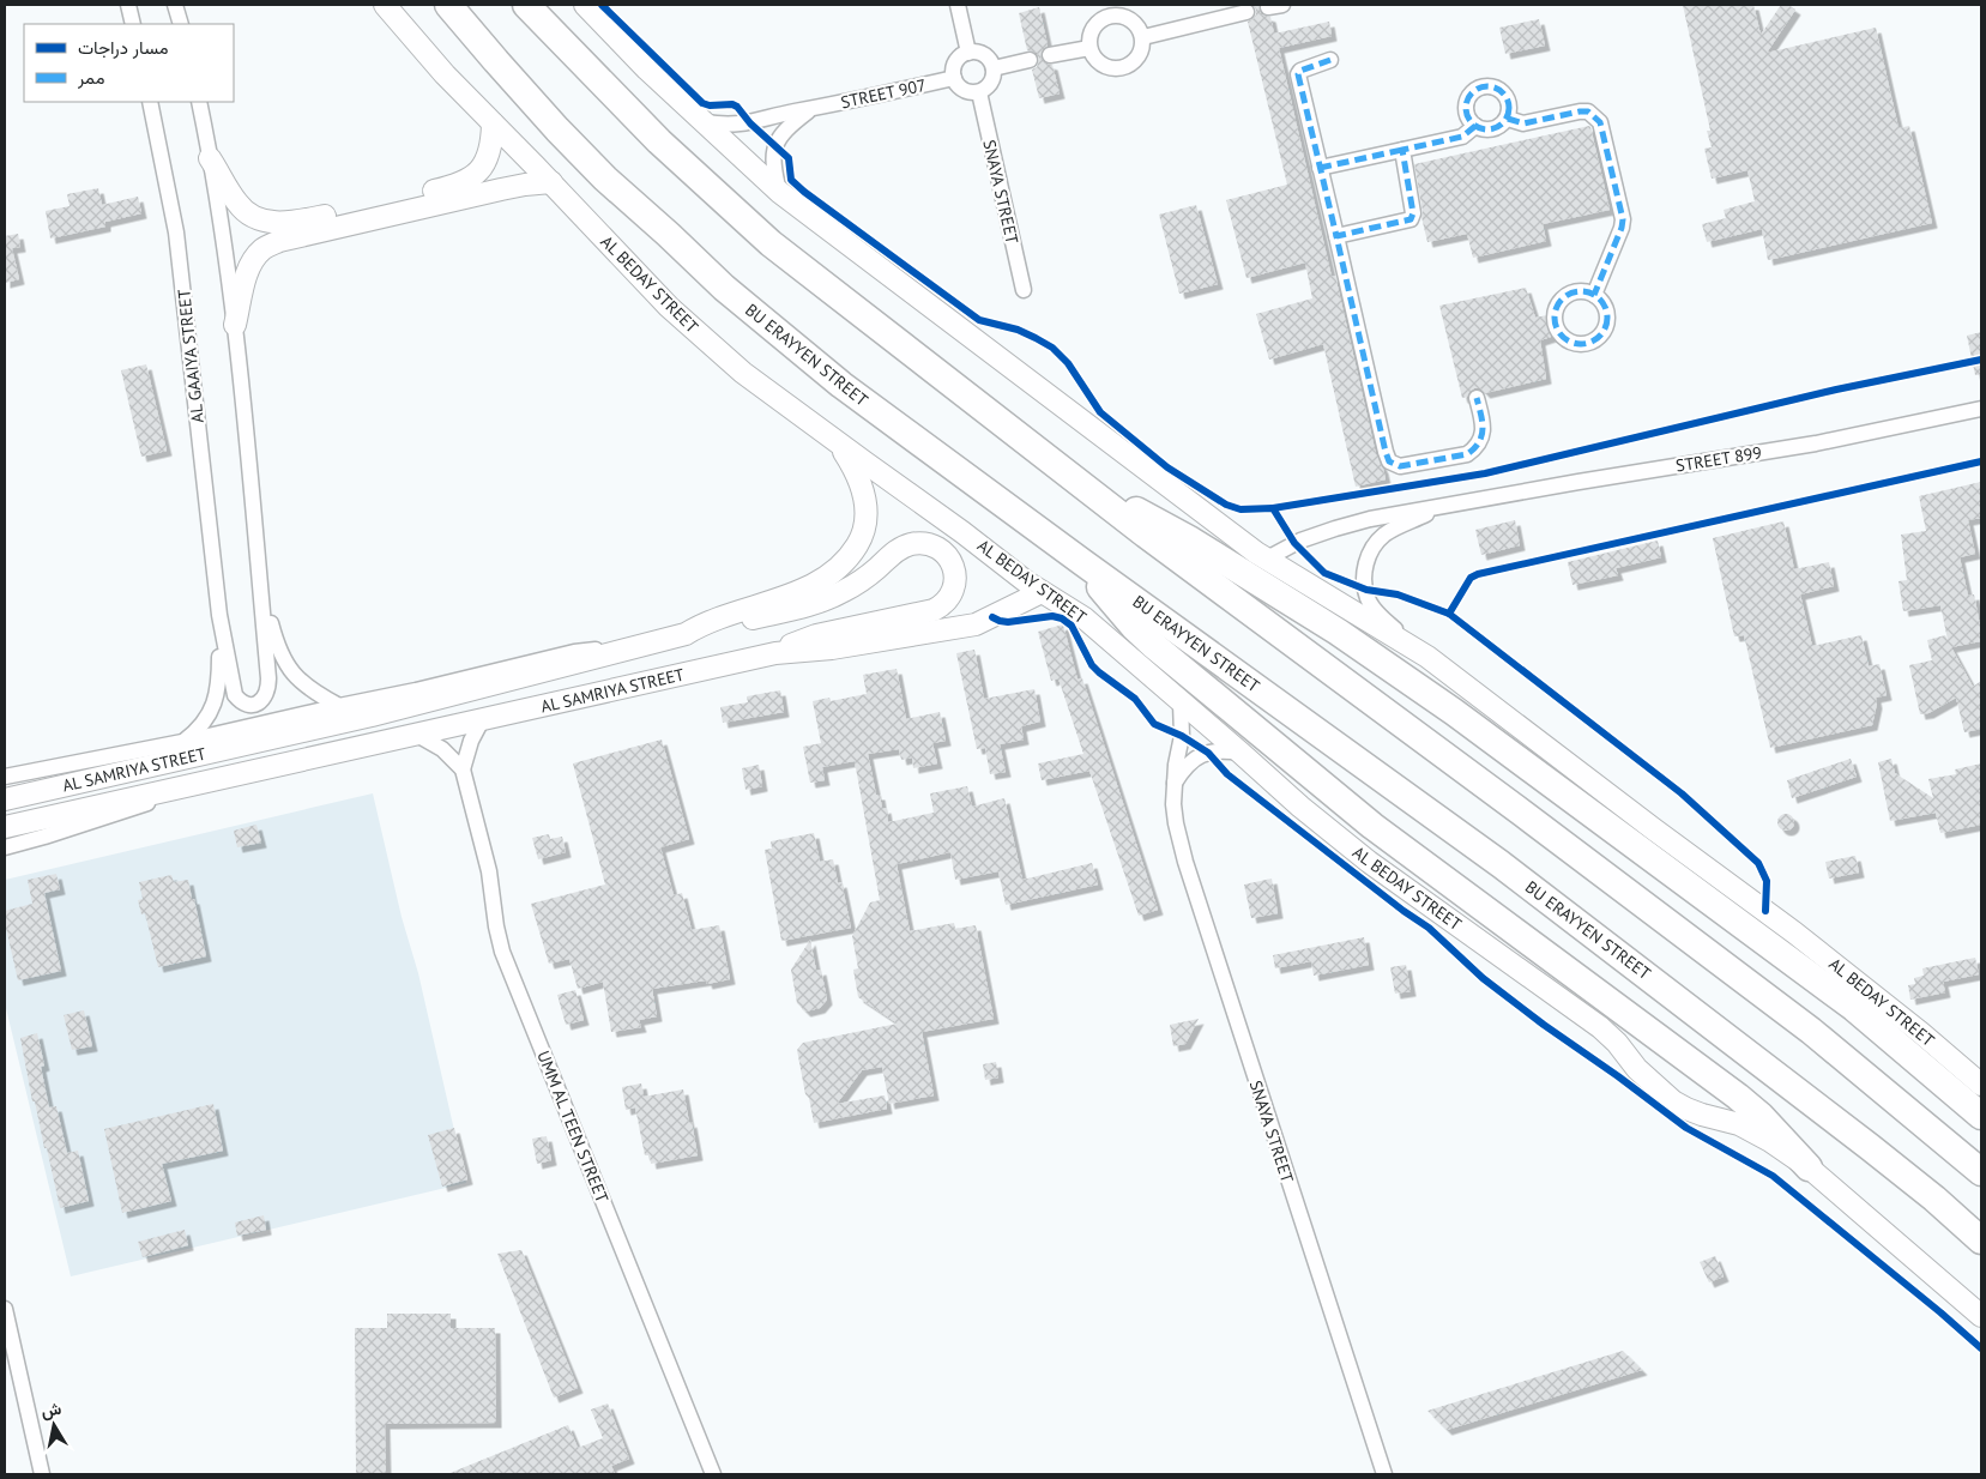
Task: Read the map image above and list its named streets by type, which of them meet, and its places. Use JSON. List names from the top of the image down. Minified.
{"streets":{"highway":["BU ERAYYEN STREET"],"main road":["AL BEDAY STREET","AL SAMRIYA STREET"],"street":["STREET 907","SNAYA STREET","AL GAAIYA STREET","STREET 899","UMM AL TEEN STREET"]},"crossings":[["STREET 907","SNAYA STREET"],["STREET 907","AL BEDAY STREET"],["SNAYA STREET","AL BEDAY STREET"],["AL BEDAY STREET","STREET 899"],["AL BEDAY STREET","AL SAMRIYA STREET"],["AL GAAIYA STREET","AL SAMRIYA STREET"]],"legend":["مسار دراجات","ممر"],"north":"top"}
